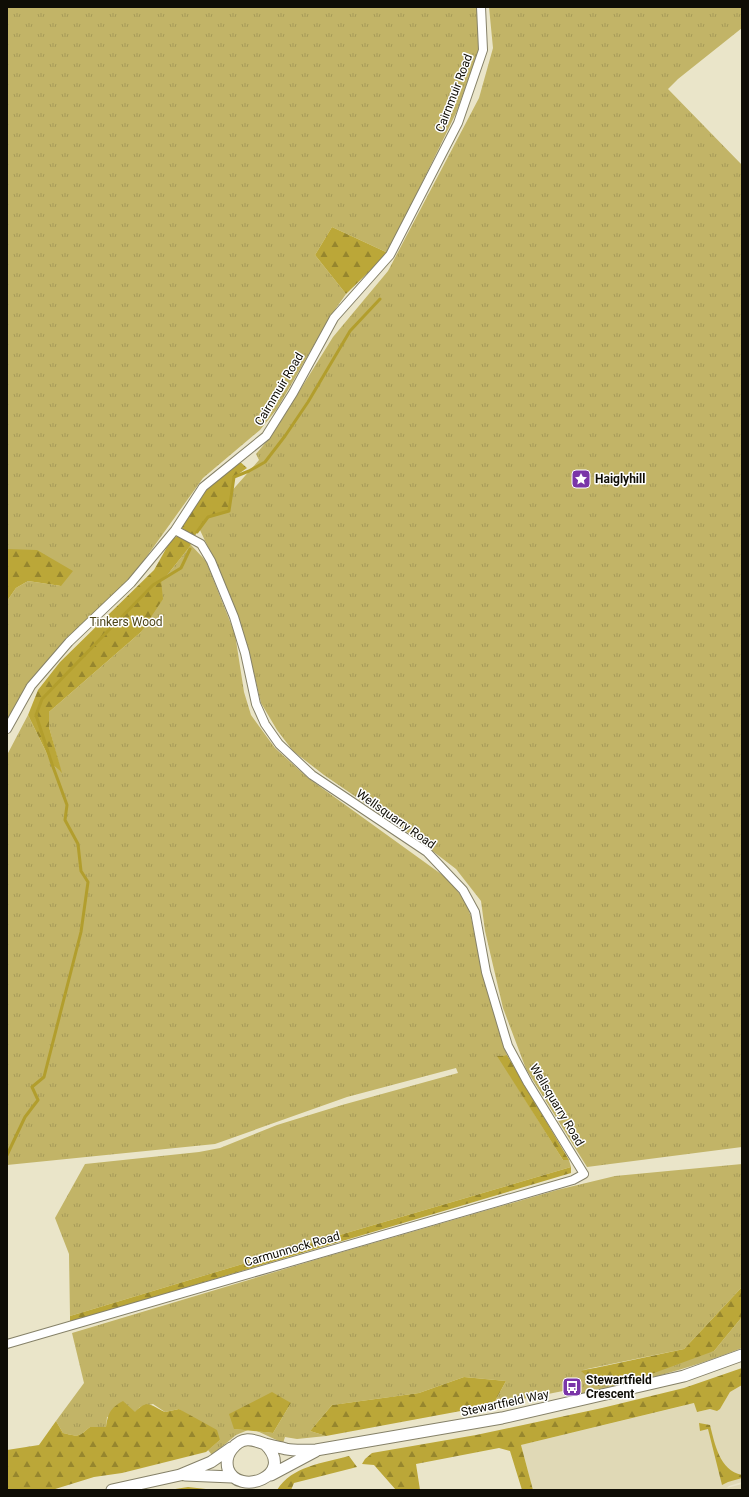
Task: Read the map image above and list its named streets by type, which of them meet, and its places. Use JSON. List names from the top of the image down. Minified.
{"streets":{"street":["Cairnmuir Road","Wellsquarry Road","Carmunnock Road","Stewartfield Way"]},"crossings":[["Cairnmuir Road","Wellsquarry Road"],["Wellsquarry Road","Carmunnock Road"]],"parks":["Tinkers Wood"],"places":{"place":["Haiglyhill"],"bus stop":["Stewartfield Crescent"]}}
